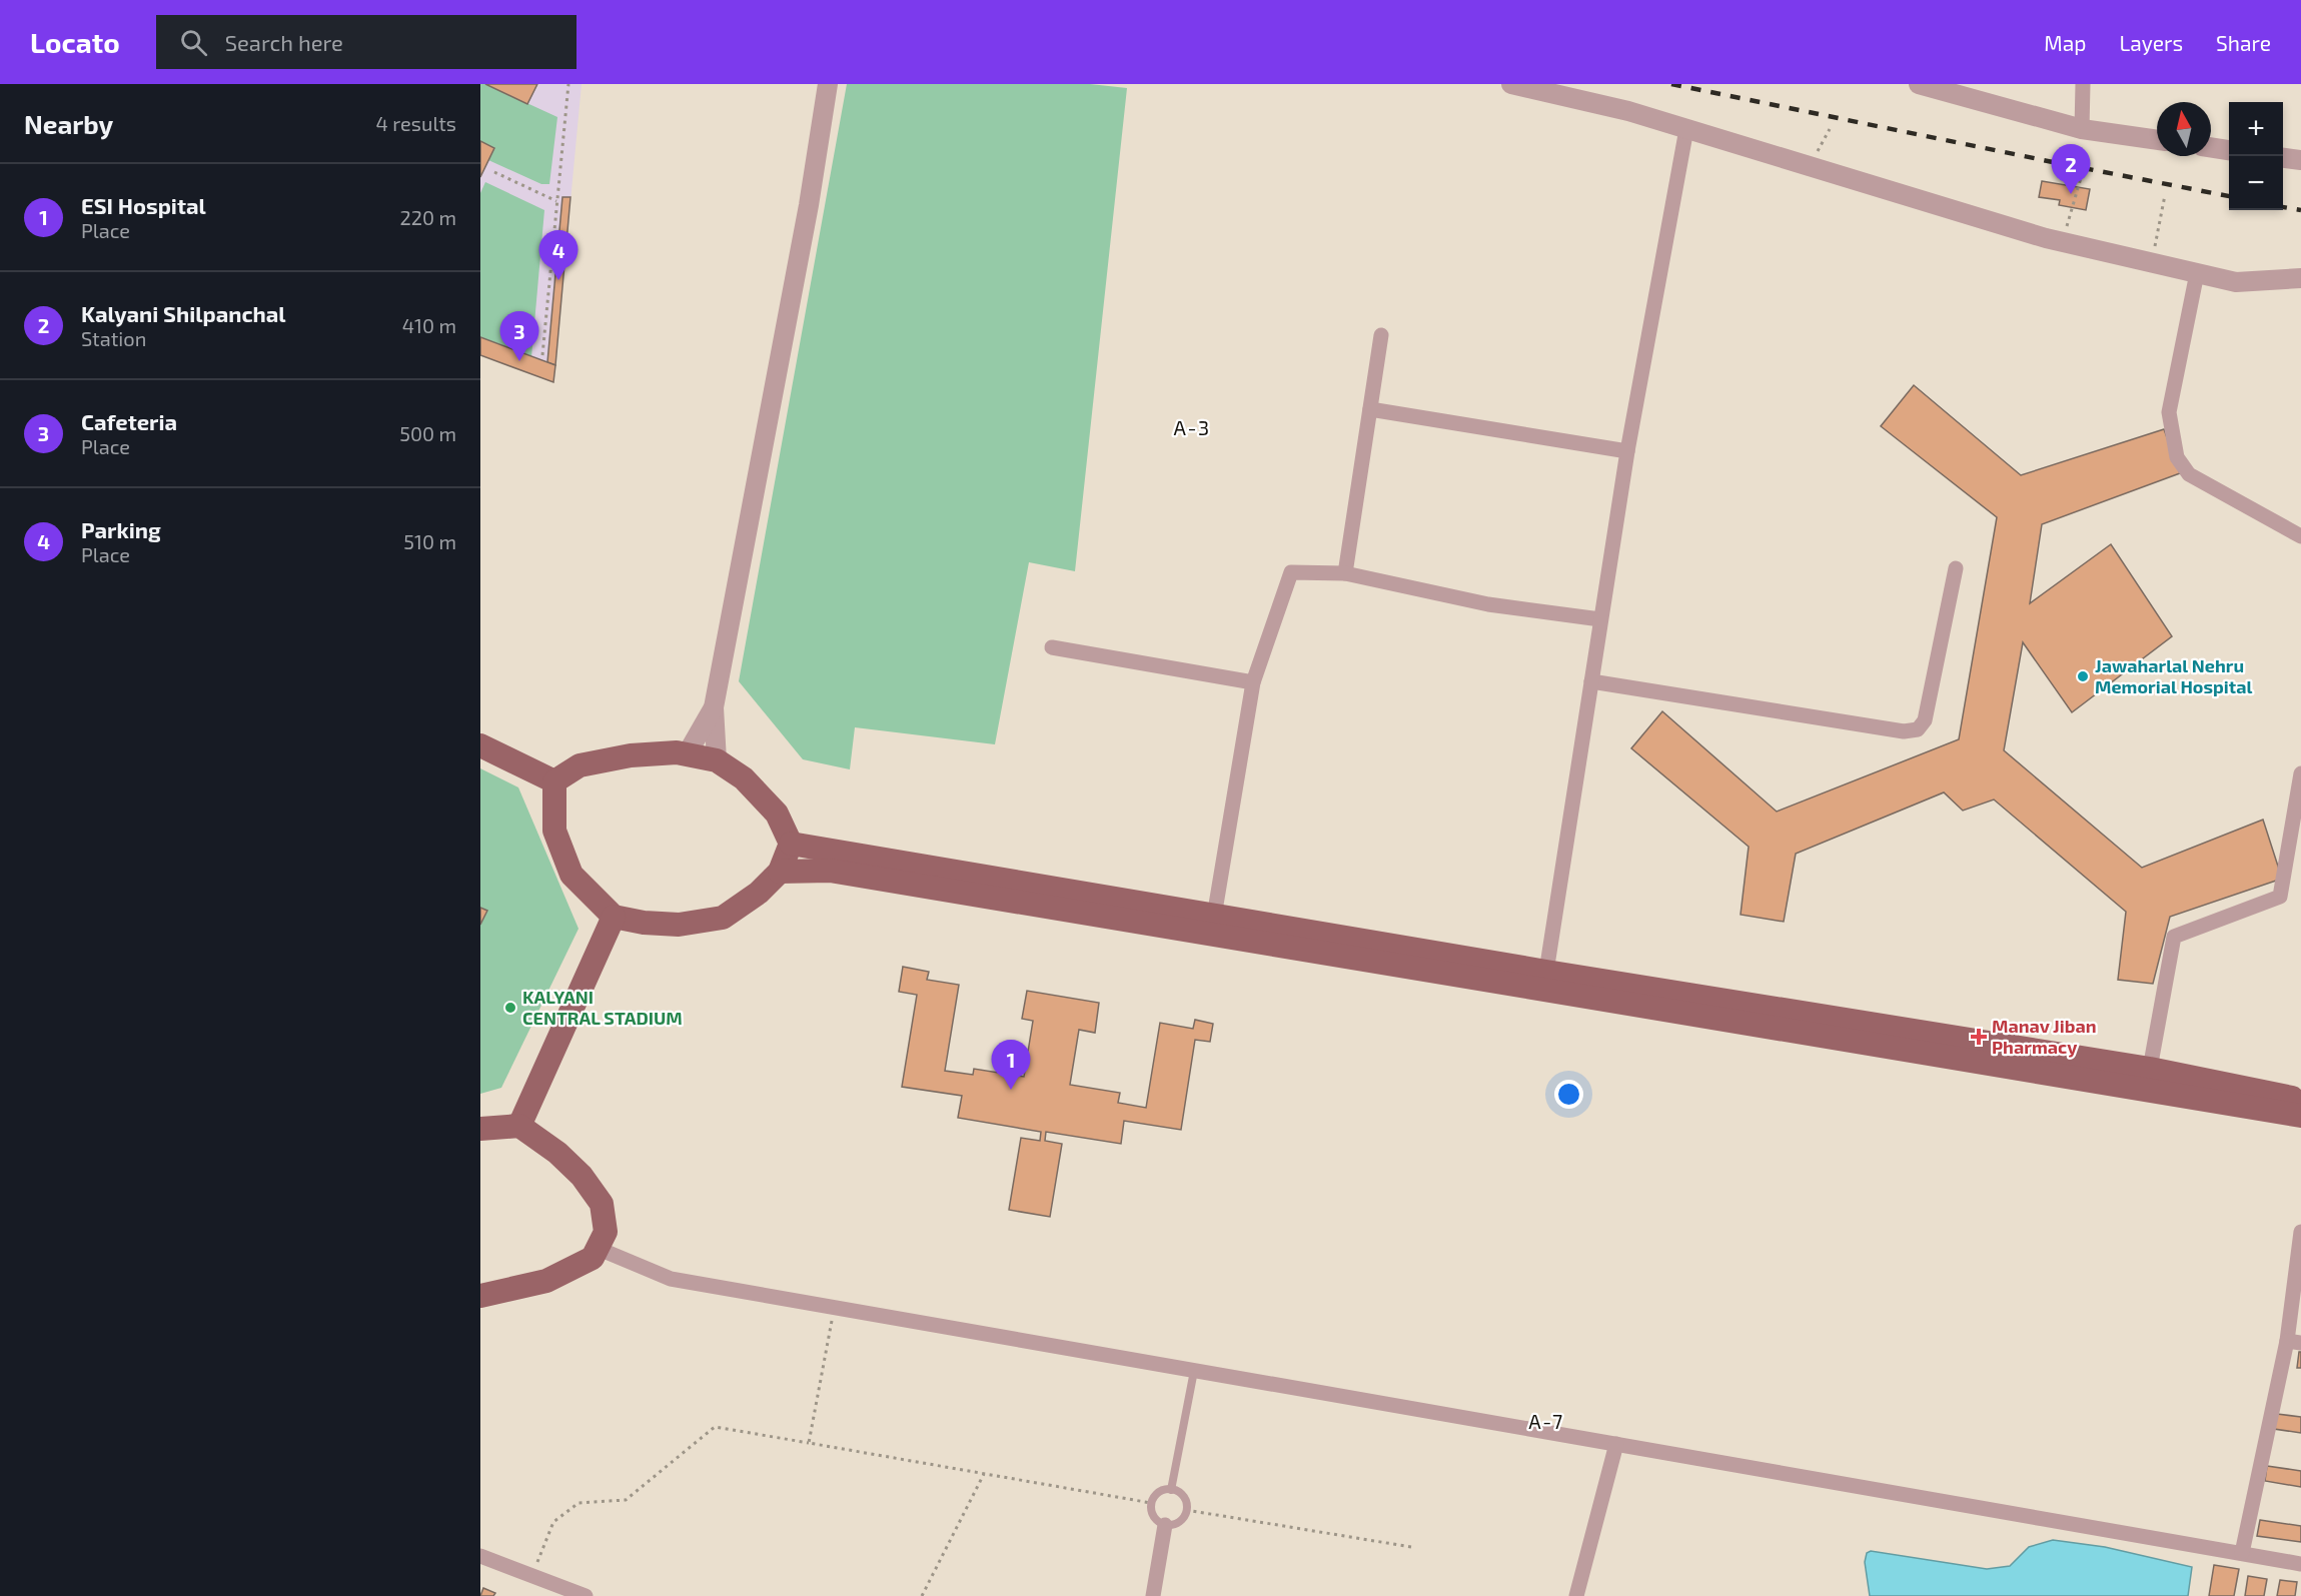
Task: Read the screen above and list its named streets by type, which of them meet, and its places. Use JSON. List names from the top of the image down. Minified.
{"districts":["A-3","A-7"],"places":{"other":["Jawaharlal Nehru Memorial Hospital","KALYANI CENTRAL STADIUM"],"health":["Manav Jiban Pharmacy"]},"north":"top","page":{"header":"Locato","search":"Search here","nav":["Map","Layers","Share"],"heading":["Nearby","4 results"],"map_buttons":["+","−"],"pins":["2","4","3","1"],"list":[{"mark":"1","name":"ESI Hospital","note":"Place","value":"220 m"},{"mark":"2","name":"Kalyani Shilpanchal","note":"Station","value":"410 m"},{"mark":"3","name":"Cafeteria","note":"Place","value":"500 m"},{"mark":"4","name":"Parking","note":"Place","value":"510 m"}]}}
